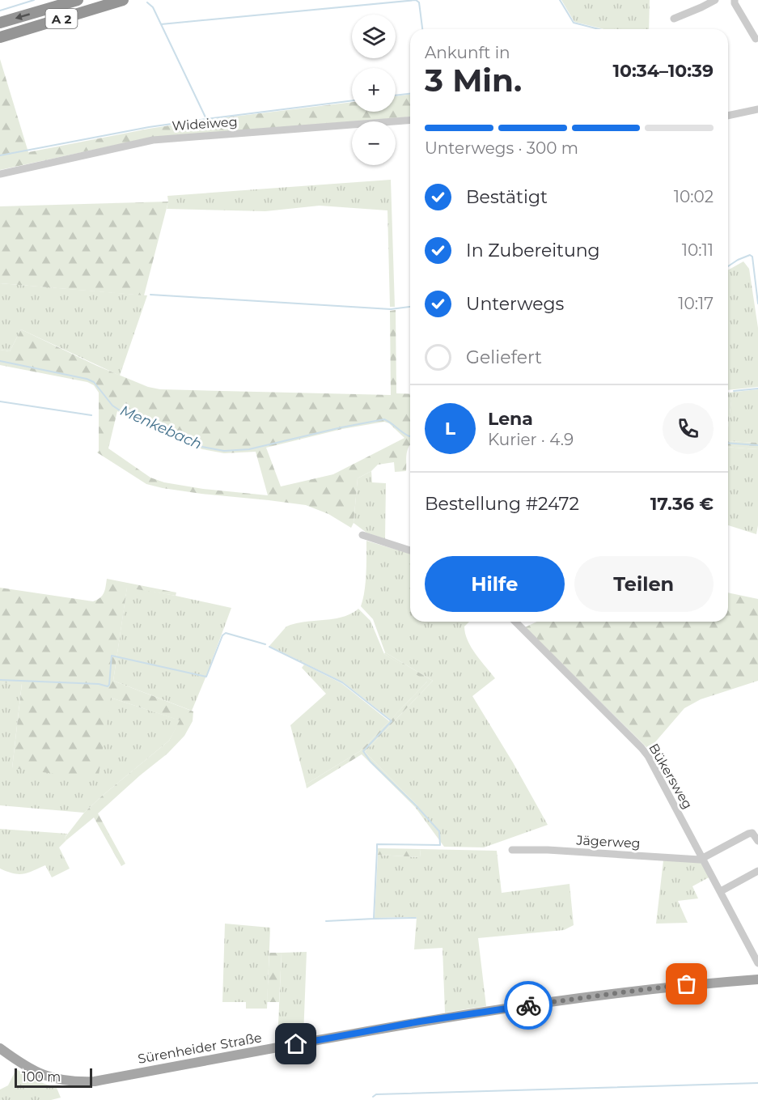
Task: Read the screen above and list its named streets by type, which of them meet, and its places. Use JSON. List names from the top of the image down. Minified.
{"streets":{"highway":["A 2"],"main road":["Sürenheider Straße"],"street":["Wideiweg","Bükersweg","Jägerweg"]},"crossings":[["Bükersweg","Jägerweg"]],"water":["Menkebach"],"scale_bar":"100 m","page":{"map_buttons":["+","−"],"heading":["3 Min.","Ankunft in","10:34–10:39"],"panel":["Lena","Kurier · 4.9","Bestellung #2472","17.36 €"],"bar":"Unterwegs · 300 m","list":[["Bestätigt","10:02"],["In Zubereitung","10:11"],["Unterwegs","10:17"],"Geliefert"],"round":"L","buttons":["Hilfe","Teilen"],"scale":"100 m"}}
